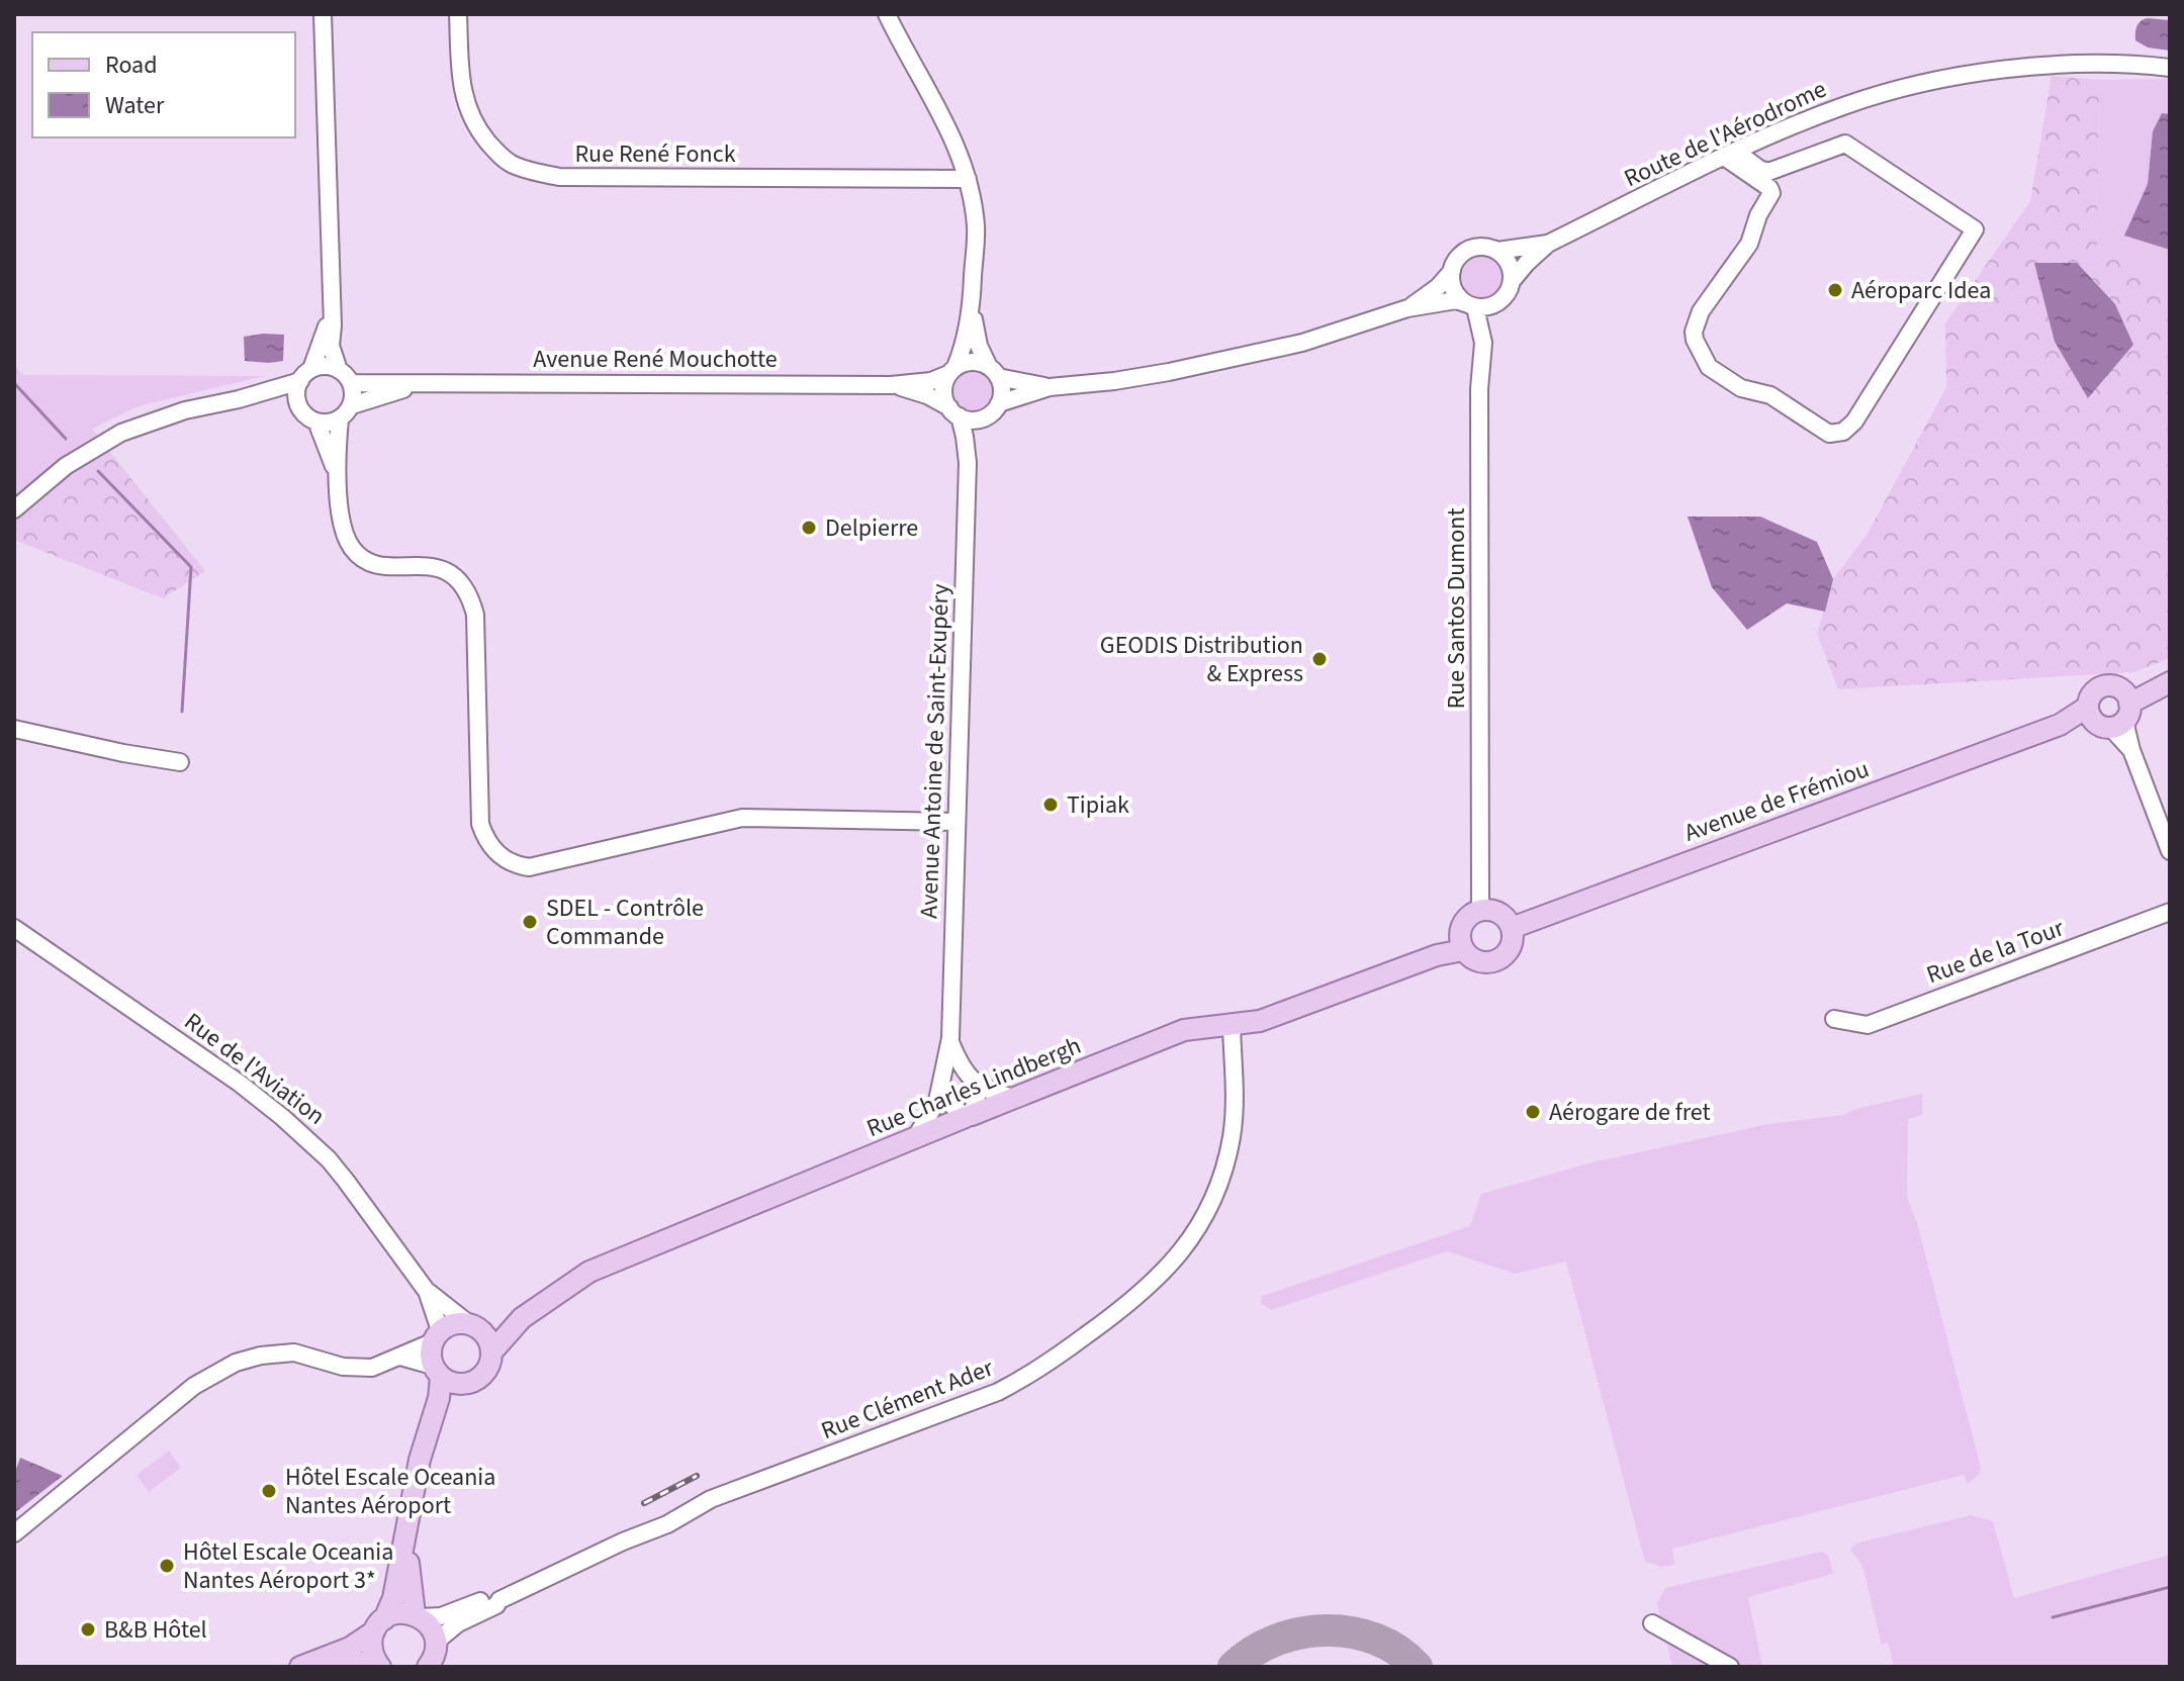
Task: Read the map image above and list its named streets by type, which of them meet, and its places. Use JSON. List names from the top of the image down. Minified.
{"streets":{"main road":["Avenue de Frémiou","Rue Charles Lindbergh"],"street":["Route de l'Aérodrome","Rue René Fonck","Avenue René Mouchotte","Rue Santos Dumont","Avenue Antoine de Saint-Exupéry","Rue de la Tour","Rue de l'Aviation","Rue Clément Ader"]},"crossings":[["Route de l'Aérodrome","Rue Santos Dumont"],["Avenue René Mouchotte","Avenue Antoine de Saint-Exupéry"],["Rue Santos Dumont","Avenue de Frémiou"],["Rue Santos Dumont","Rue Charles Lindbergh"],["Avenue Antoine de Saint-Exupéry","Rue Charles Lindbergh"],["Avenue de Frémiou","Rue Charles Lindbergh"],["Rue de l'Aviation","Rue Charles Lindbergh"],["Rue Charles Lindbergh","Rue Clément Ader"]],"places":["Aéroparc Idea","Delpierre","GEODIS Distribution & Express","Tipiak","SDEL - Contrôle Commande","Aérogare de fret","Hôtel Escale Oceania Nantes Aéroport","Hôtel Escale Oceania Nantes Aéroport 3*","B&B Hôtel"],"legend":["Road","Water"]}
